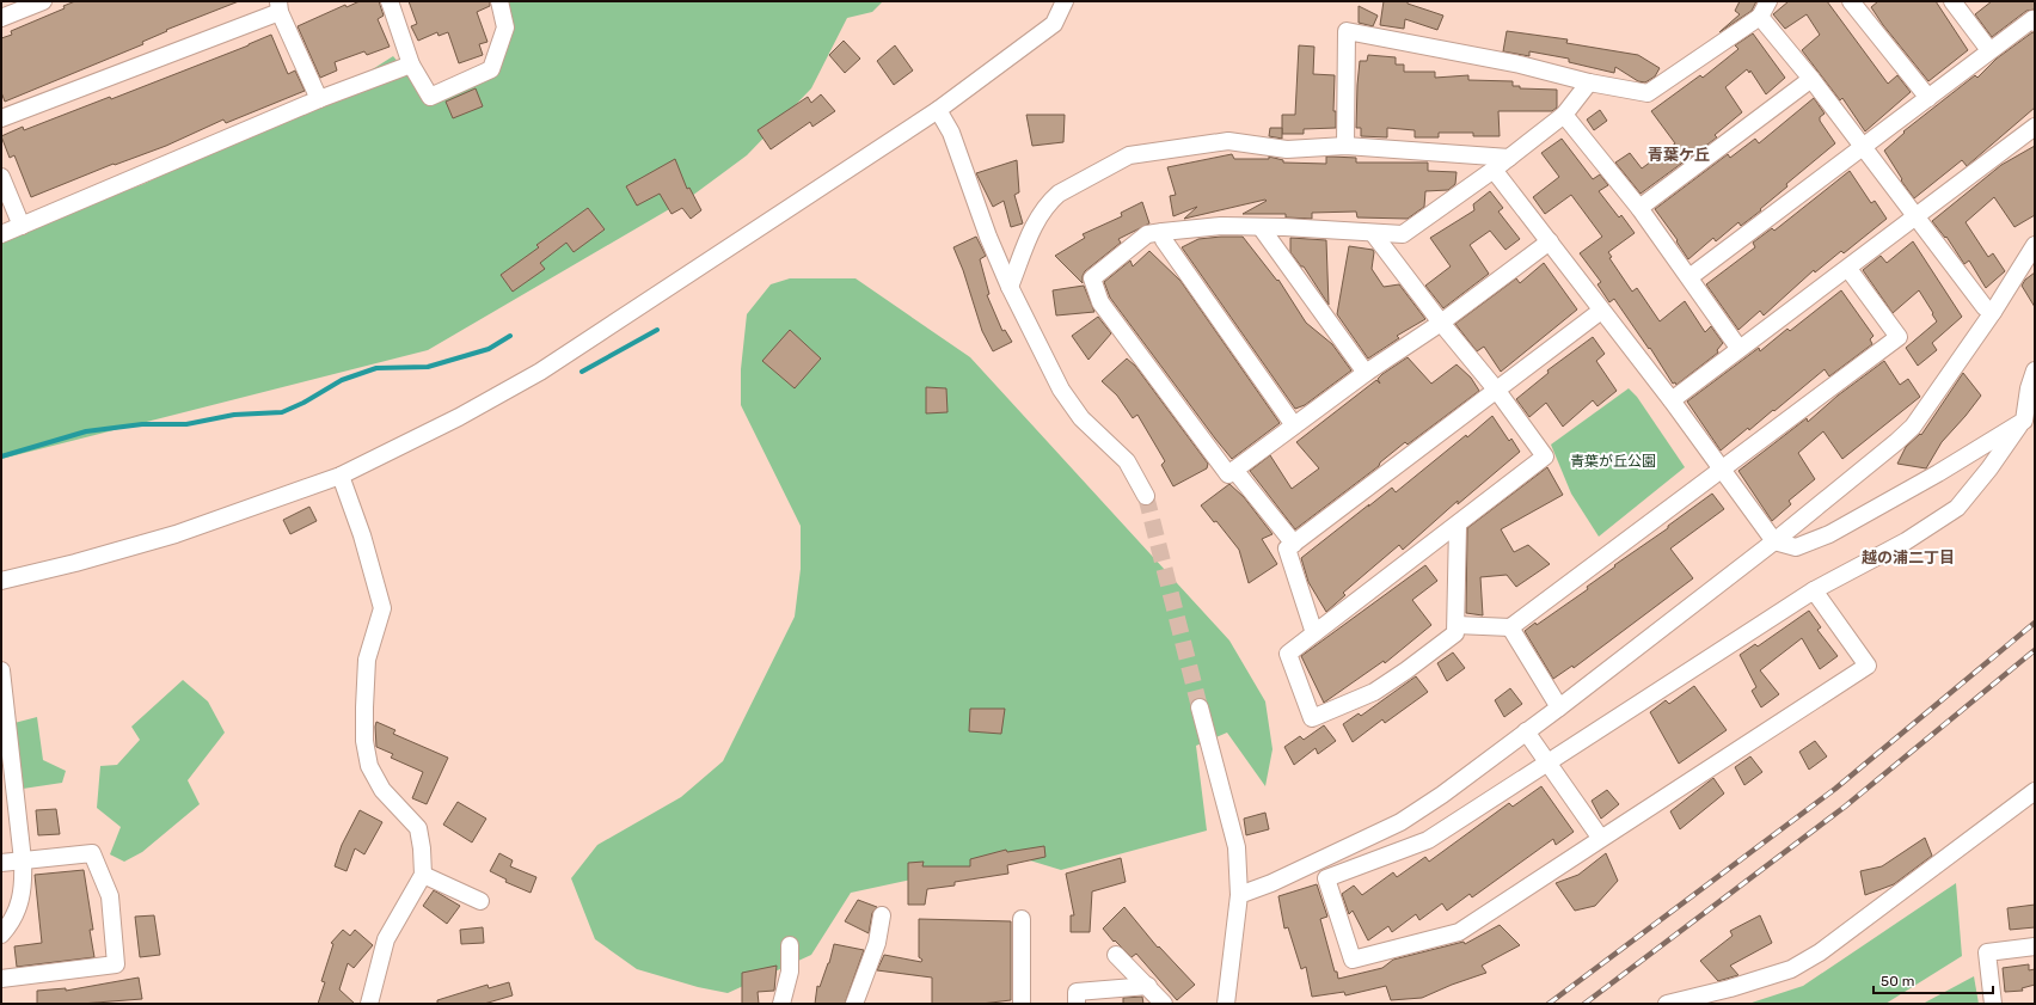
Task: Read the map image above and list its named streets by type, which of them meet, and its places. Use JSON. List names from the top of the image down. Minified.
{"districts":["青葉ケ丘","越の浦二丁目"],"parks":["青葉が丘公園"],"scale_bar":"50 m"}
